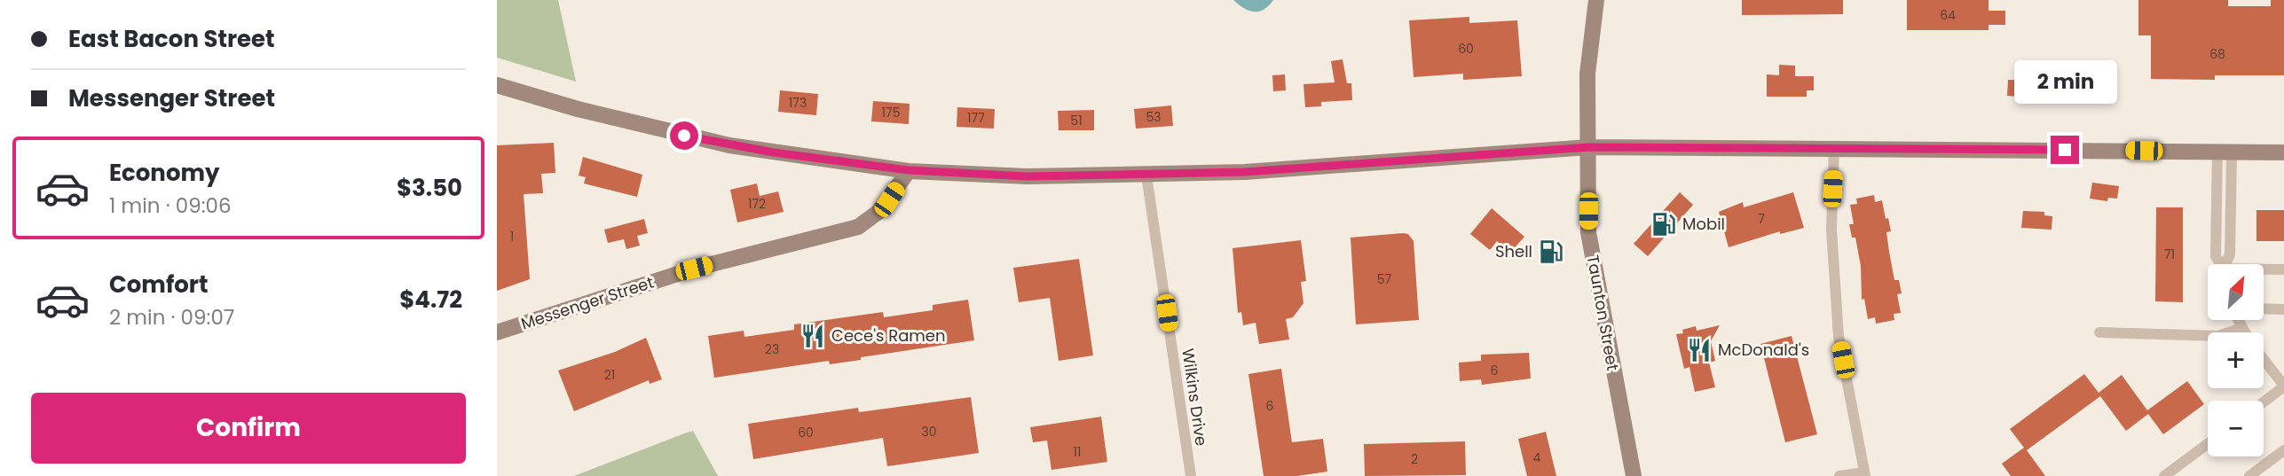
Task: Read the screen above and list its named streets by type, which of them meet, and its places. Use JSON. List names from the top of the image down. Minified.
{"streets":{"main road":["Messenger Street","Taunton Street"],"street":["Wilkins Drive"]},"places":{"fuel station":["Mobil","Shell"],"restaurant":["Cece's Ramen","McDonald's"]},"house_numbers":["64","60","68","173","175","53","177","51","172","7","1","71","57","23","6","21","6","30","60","11","4","2"],"north":"top right","page":{"banner":["East Bacon Street","Messenger Street"],"bubble":"2 min","list":[{"name":"Economy","note":"1 min · 09:06","value":"$3.50"},{"name":"Comfort","note":"2 min · 09:07","value":"$4.72"}],"map_buttons":["+","−"],"buttons":"Confirm"}}
